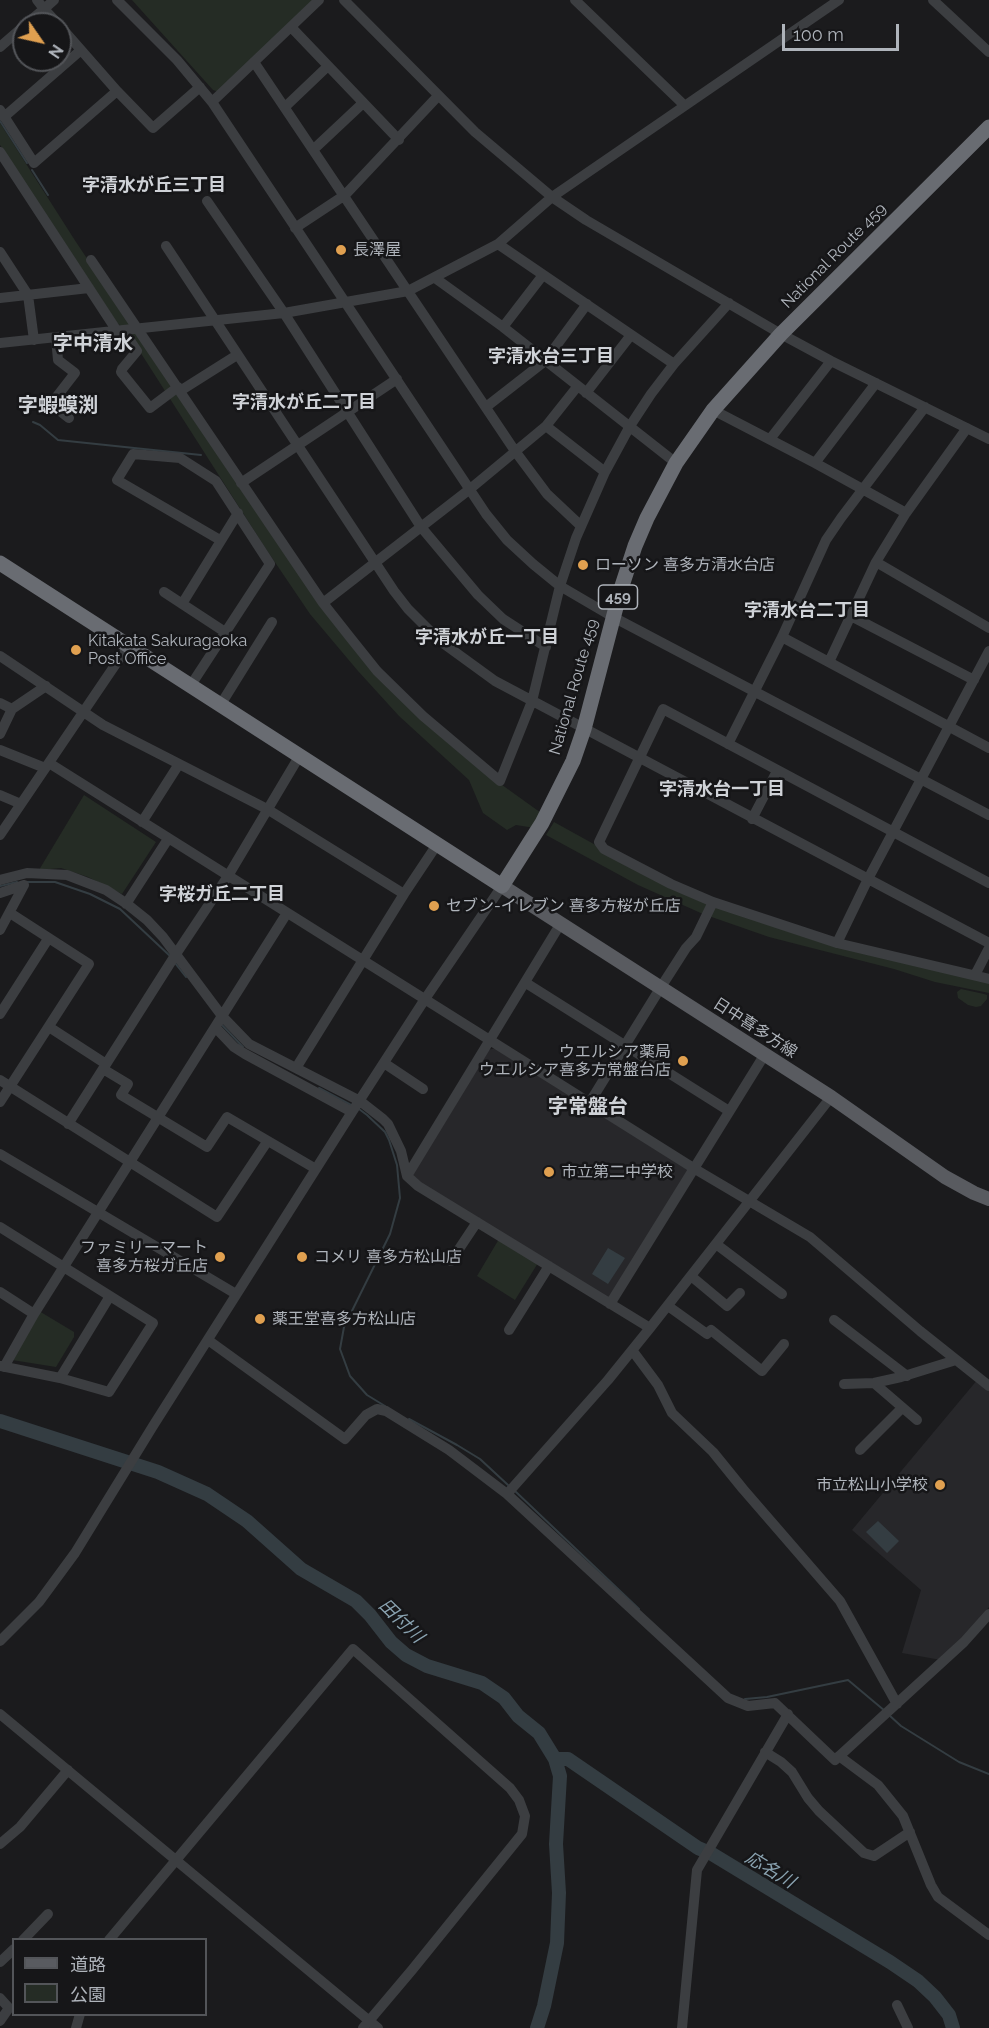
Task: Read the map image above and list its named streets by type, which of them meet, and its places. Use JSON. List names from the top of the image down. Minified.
{"streets":{"highway":["National Route 459","459"],"main road":["日中喜多方線"]},"crossings":[["National Route 459","日中喜多方線"]],"districts":["字清水が丘三丁目","字中清水","字清水台三丁目","字清水が丘二丁目","字蝦蟆渕","字清水台二丁目","字清水が丘一丁目","字清水台一丁目","字桜ガ丘二丁目","字常盤台"],"water":["田付川","応名川"],"places":["長澤屋","ローソン 喜多方清水台店","Kitakata Sakuragaoka Post Office","セブン-イレブン 喜多方桜が丘店","ウエルシア薬局 ウエルシア喜多方常盤台店","市立第二中学校","ファミリーマート 喜多方桜ガ丘店","コメリ 喜多方松山店","薬王堂喜多方松山店","市立松山小学校"],"legend":["道路","公園"],"scale_bar":"100 m","north":"bottom right"}
